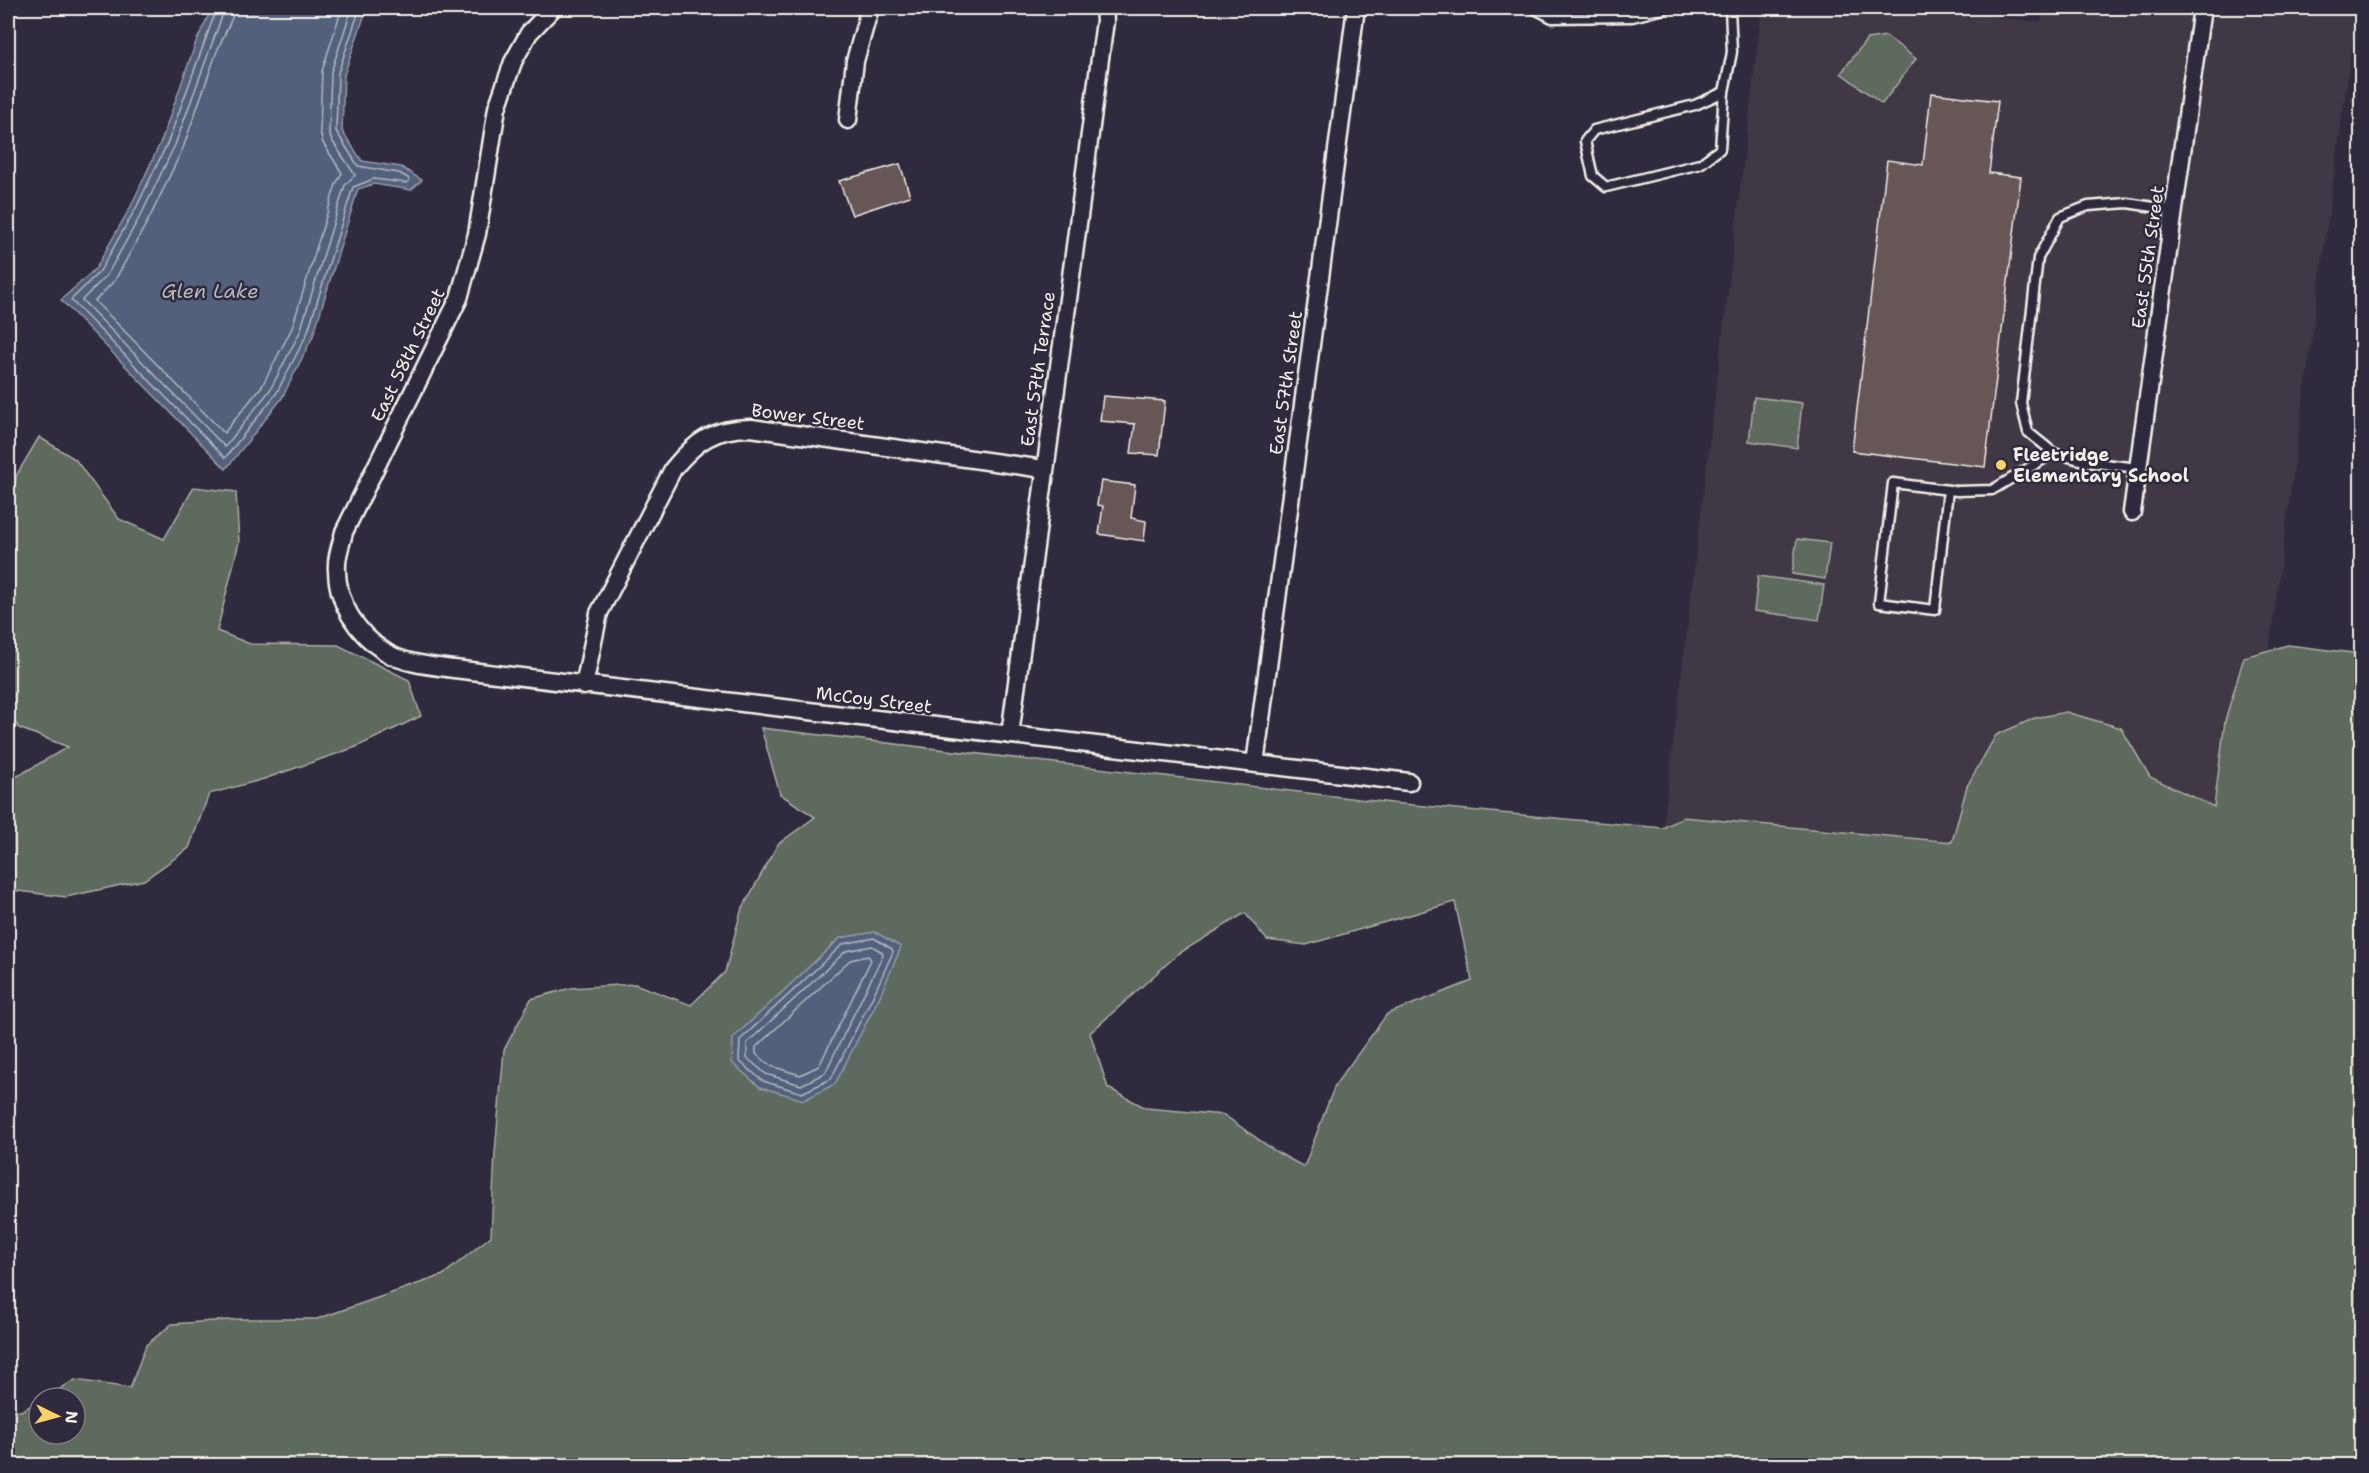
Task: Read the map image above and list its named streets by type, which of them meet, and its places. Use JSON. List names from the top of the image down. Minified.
{"streets":{"street":["East 55th Street","East 58th Street","East 57th Terrace","East 57th Street","Bower Street","McCoy Street"]},"crossings":[["East 58th Street","McCoy Street"],["East 57th Terrace","Bower Street"],["East 57th Terrace","McCoy Street"],["East 57th Street","McCoy Street"],["Bower Street","McCoy Street"]],"water":["Glen Lake"],"places":["Fleetridge Elementary School"],"north":"right"}
